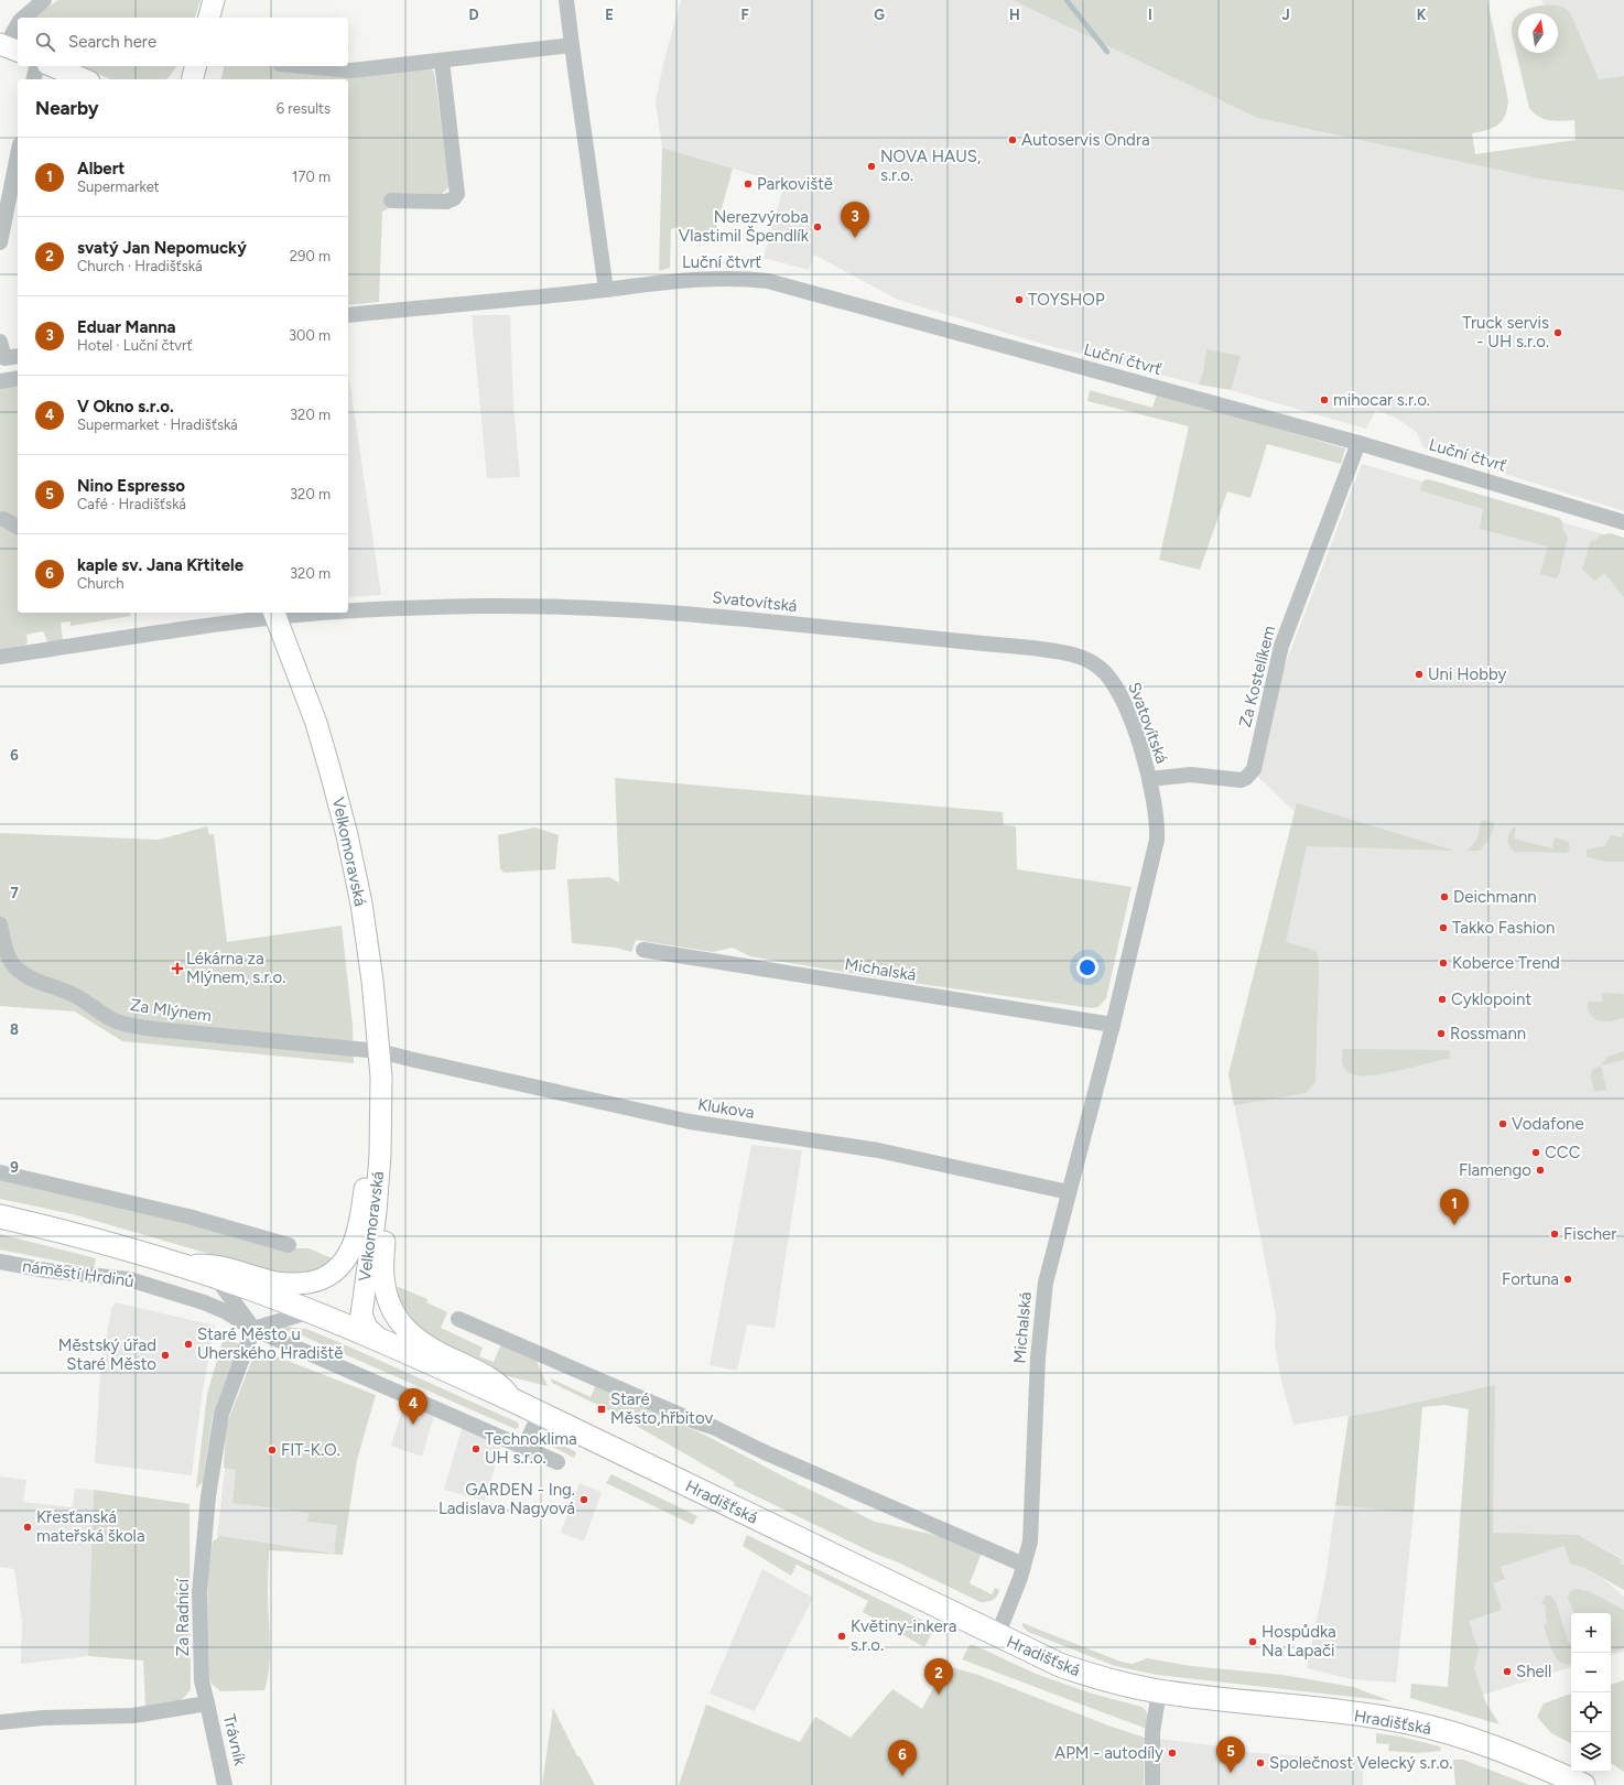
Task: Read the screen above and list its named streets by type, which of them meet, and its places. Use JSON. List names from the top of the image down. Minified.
{"streets":{"main road":["náměstí Hrdinů","Hradišťská"],"street":["Luční čtvrť","Svatovítská","Za Kostelíkem","Velkomoravská","Michalská","Za Mlýnem","Klukova","Za Radnicí","Trávník"]},"crossings":[["Luční čtvrť","Za Kostelíkem"],["Svatovítská","Za Kostelíkem"],["Svatovítská","Velkomoravská"],["Svatovítská","Michalská"],["Za Kostelíkem","Michalská"],["Velkomoravská","Za Mlýnem"],["Velkomoravská","Klukova"],["Velkomoravská","náměstí Hrdinů"],["Velkomoravská","Hradišťská"],["Michalská","Klukova"],["Michalská","Hradišťská"],["Za Mlýnem","Klukova"],["náměstí Hrdinů","Hradišťská"],["náměstí Hrdinů","Za Radnicí"],["Za Radnicí","Trávník"]],"places":{"other":["Autoservis Ondra","NOVA HAUS, s.r.o.","Parkoviště","Nerezvýroba Vlastimil Špendlík","TOYSHOP","Truck servis - UH s.r.o.","mihocar s.r.o.","Uni Hobby","Deichmann","Takko Fashion","Koberce Trend","Cyklopoint","Rossmann","Vodafone","CCC","Flamengo","Fischer","Fortuna","Staré Město u Uherského Hradiště","Městský úřad Staré Město","Technoklima UH s.r.o.","FIT-K.O.","GARDEN - Ing. Ladislava Nagyová","Křesťanská mateřská škola","Květiny-inkera s.r.o.","Hospůdka Na Lapači","Shell","APM - autodíly","Společnost Velecký s.r.o."],"health":["Lékárna za Mlýnem, s.r.o."],"transit":["Staré Město,hřbitov"]},"north":"top","page":{"search":"Search here","heading":["Nearby","6 results"],"list":[{"mark":"1","name":"Albert","note":"Supermarket","value":"170 m"},{"mark":"2","name":"svatý Jan Nepomucký","note":"Church · Hradišťská","value":"290 m"},{"mark":"3","name":"Eduar Manna","note":"Hotel · Luční čtvrť","value":"300 m"},{"mark":"4","name":"V Okno s.r.o.","note":"Supermarket · Hradišťská","value":"320 m"},{"mark":"5","name":"Nino Espresso","note":"Café · Hradišťská","value":"320 m"},{"mark":"6","name":"kaple sv. Jana Křtitele","note":"Church","value":"320 m"}],"pins":["3","1","4","2","5","6"],"map_buttons":["+","−"]},"grid":{"columns":["D","E","F","G","H","I","J","K"],"rows":["6","7","8","9"]}}
